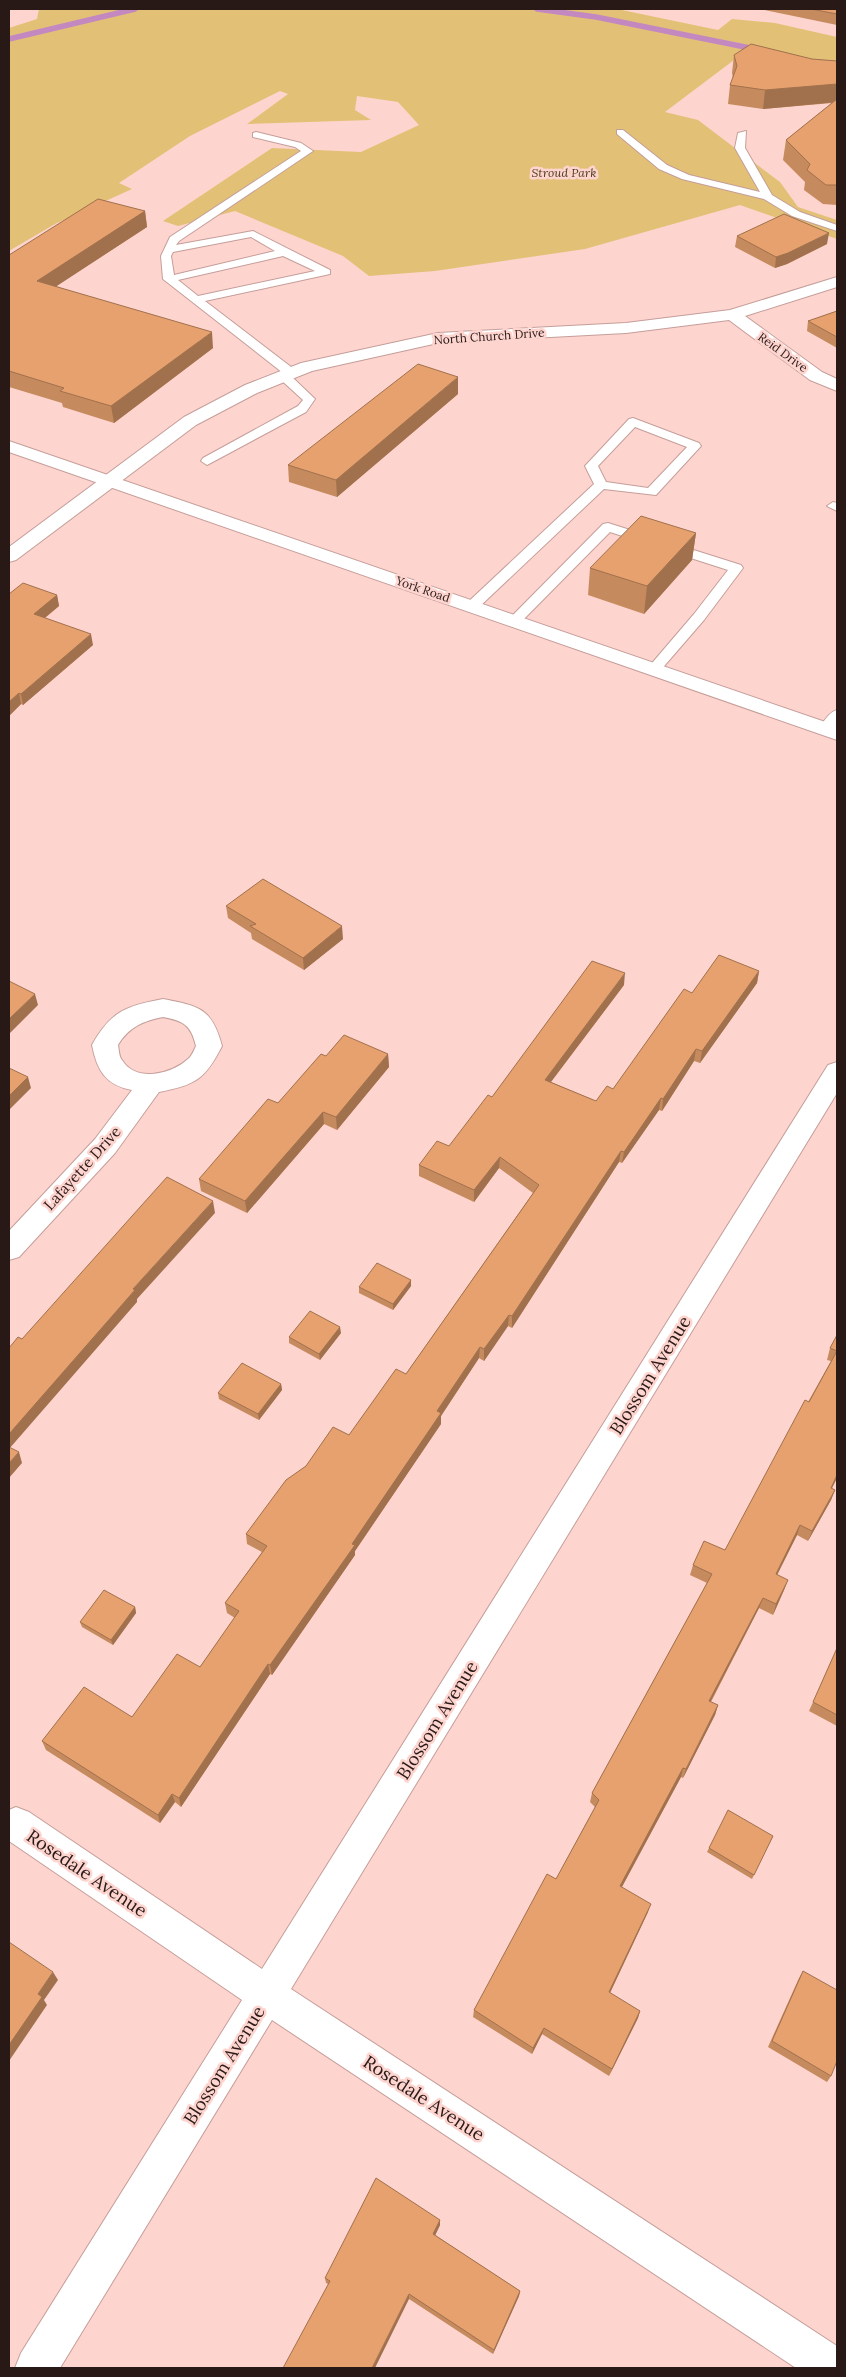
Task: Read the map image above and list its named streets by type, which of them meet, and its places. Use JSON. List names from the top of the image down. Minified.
{"streets":{"street":["North Church Drive","Reid Drive","York Road","Lafayette Drive","Blossom Avenue","Rosedale Avenue"]},"crossings":[["North Church Drive","Reid Drive"],["North Church Drive","York Road"],["Blossom Avenue","Rosedale Avenue"]],"parks":["Stroud Park"]}
